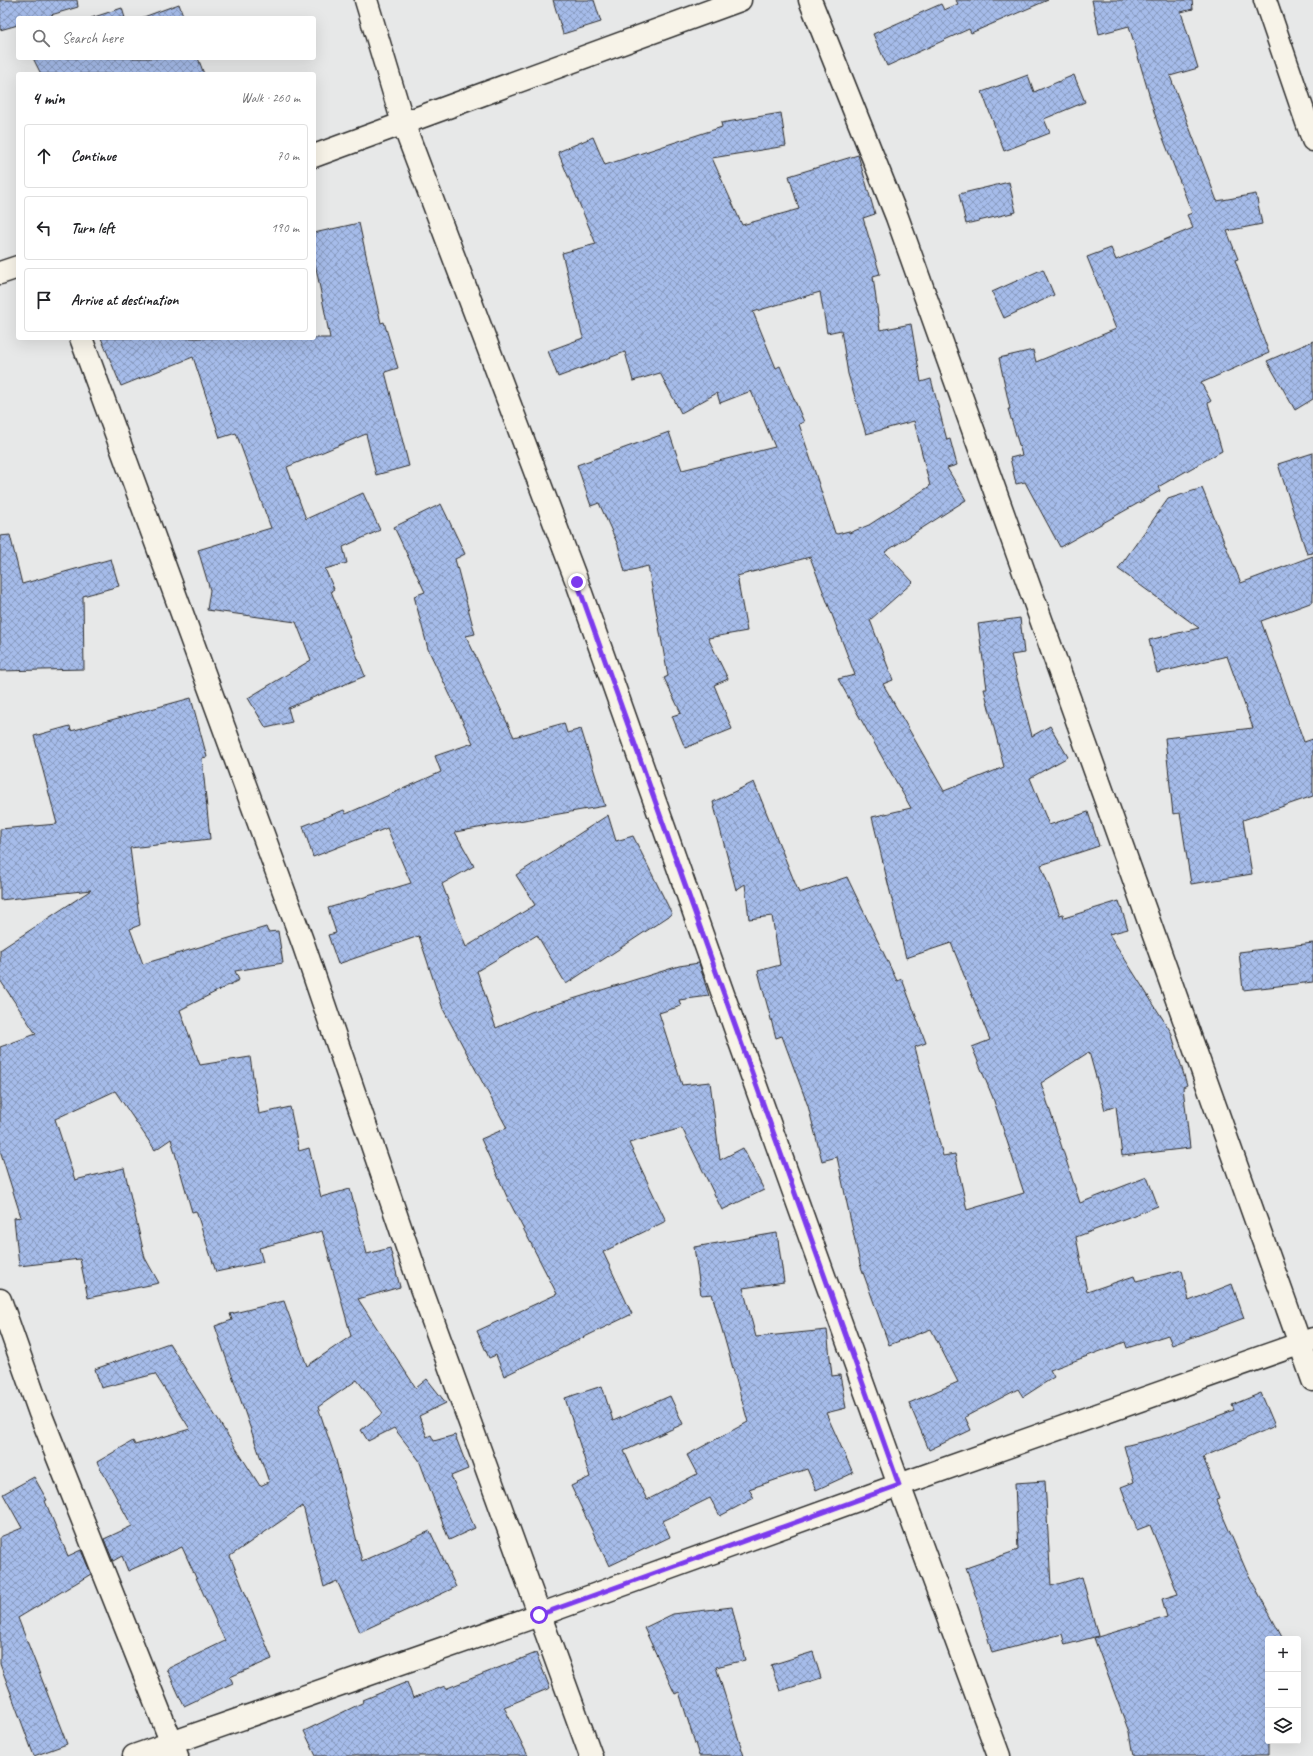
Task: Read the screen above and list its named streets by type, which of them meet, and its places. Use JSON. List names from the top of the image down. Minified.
{"page":{"search":"Search here","heading":["4 min","Walk · 260 m"],"list":[["Continue","70 m"],["Turn left","190 m"],"Arrive at destination"],"map_buttons":["+","−"]}}
